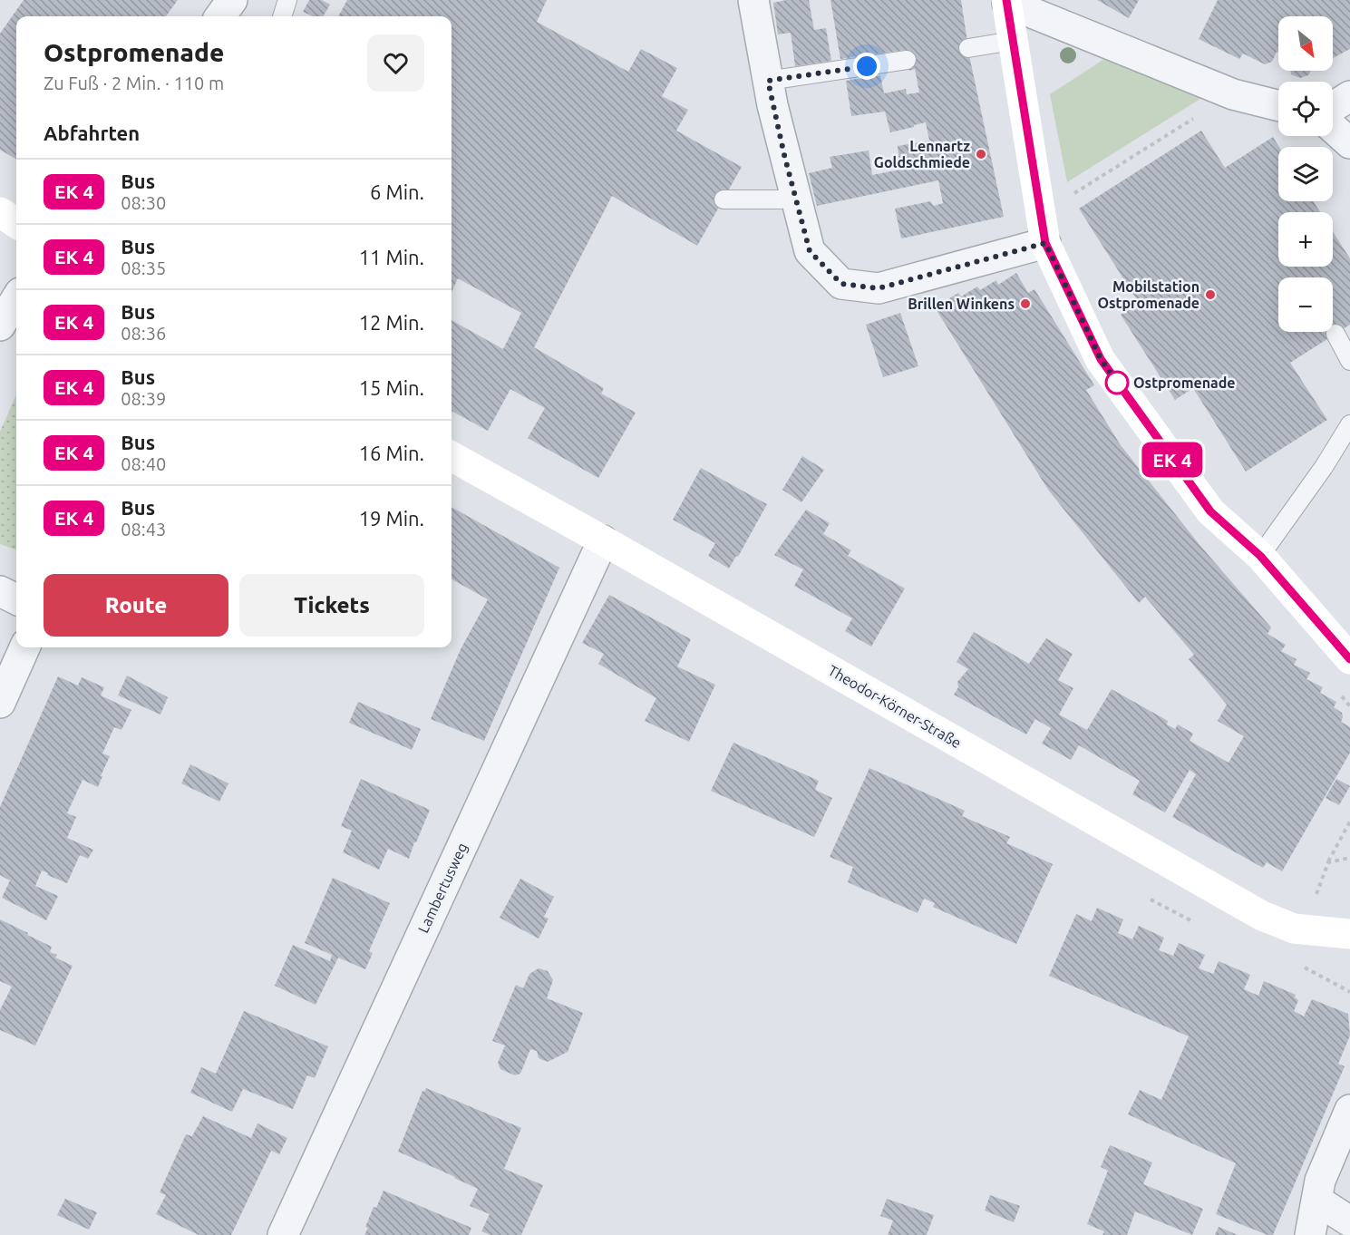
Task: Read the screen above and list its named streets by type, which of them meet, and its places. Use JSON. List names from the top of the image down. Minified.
{"streets":{"street":["Theodor-Körner-Straße","Lambertusweg"]},"crossings":[["Theodor-Körner-Straße","Lambertusweg"]],"places":["Lennartz Goldschmiede","Mobilstation Ostpromenade","Brillen Winkens","Ostpromenade"],"north":"bottom right","page":{"on_map":"EK 4","map_buttons":["+","−"],"heading":[["Ostpromenade","Zu Fuß · 2 Min. · 110 m"],"Abfahrten"],"list":[{"mark":"EK 4","name":"Bus","note":"08:30","value":"6 Min."},{"mark":"EK 4","name":"Bus","note":"08:35","value":"11 Min."},{"mark":"EK 4","name":"Bus","note":"08:36","value":"12 Min."},{"mark":"EK 4","name":"Bus","note":"08:39","value":"15 Min."},{"mark":"EK 4","name":"Bus","note":"08:40","value":"16 Min."},{"mark":"EK 4","name":"Bus","note":"08:43","value":"19 Min."}],"buttons":["Route","Tickets"]}}
